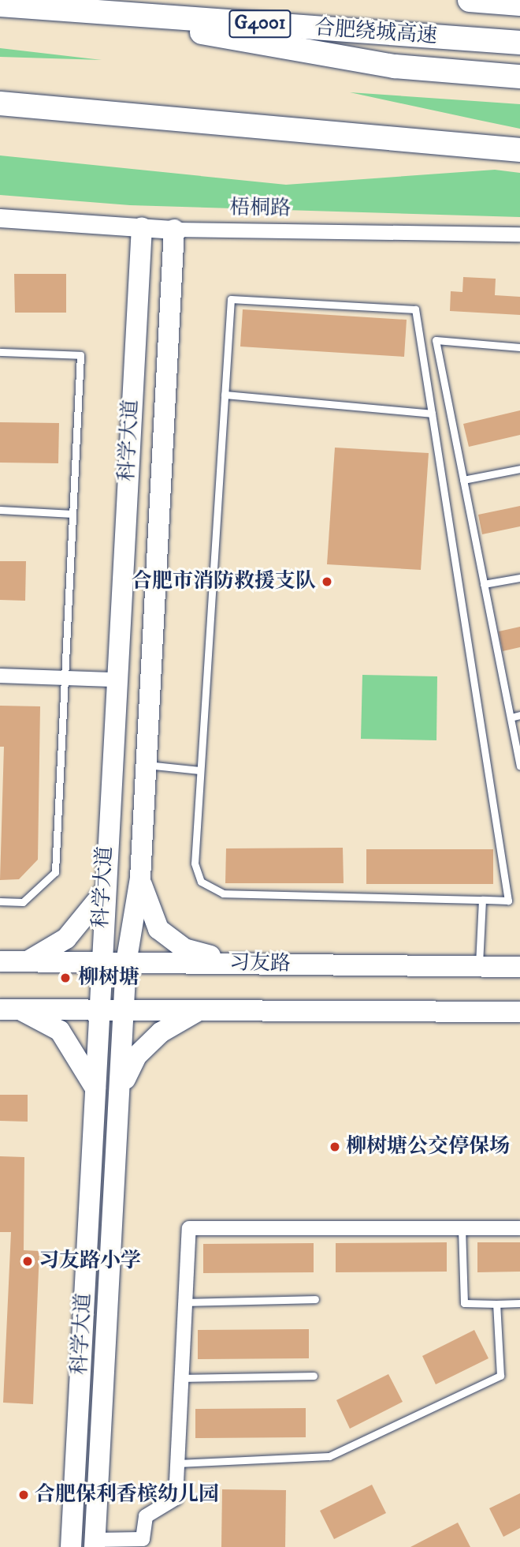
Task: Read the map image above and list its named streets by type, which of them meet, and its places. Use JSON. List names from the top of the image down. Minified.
{"streets":{"highway":["G4001","合肥绕城高速"],"main road":["科学大道","习友路"],"street":["梧桐路"]},"crossings":[["梧桐路","科学大道"],["科学大道","习友路"]],"places":["合肥市消防救援支队","柳树塘","柳树塘公交停保场","习友路小学","合肥保利香槟幼儿园"]}
